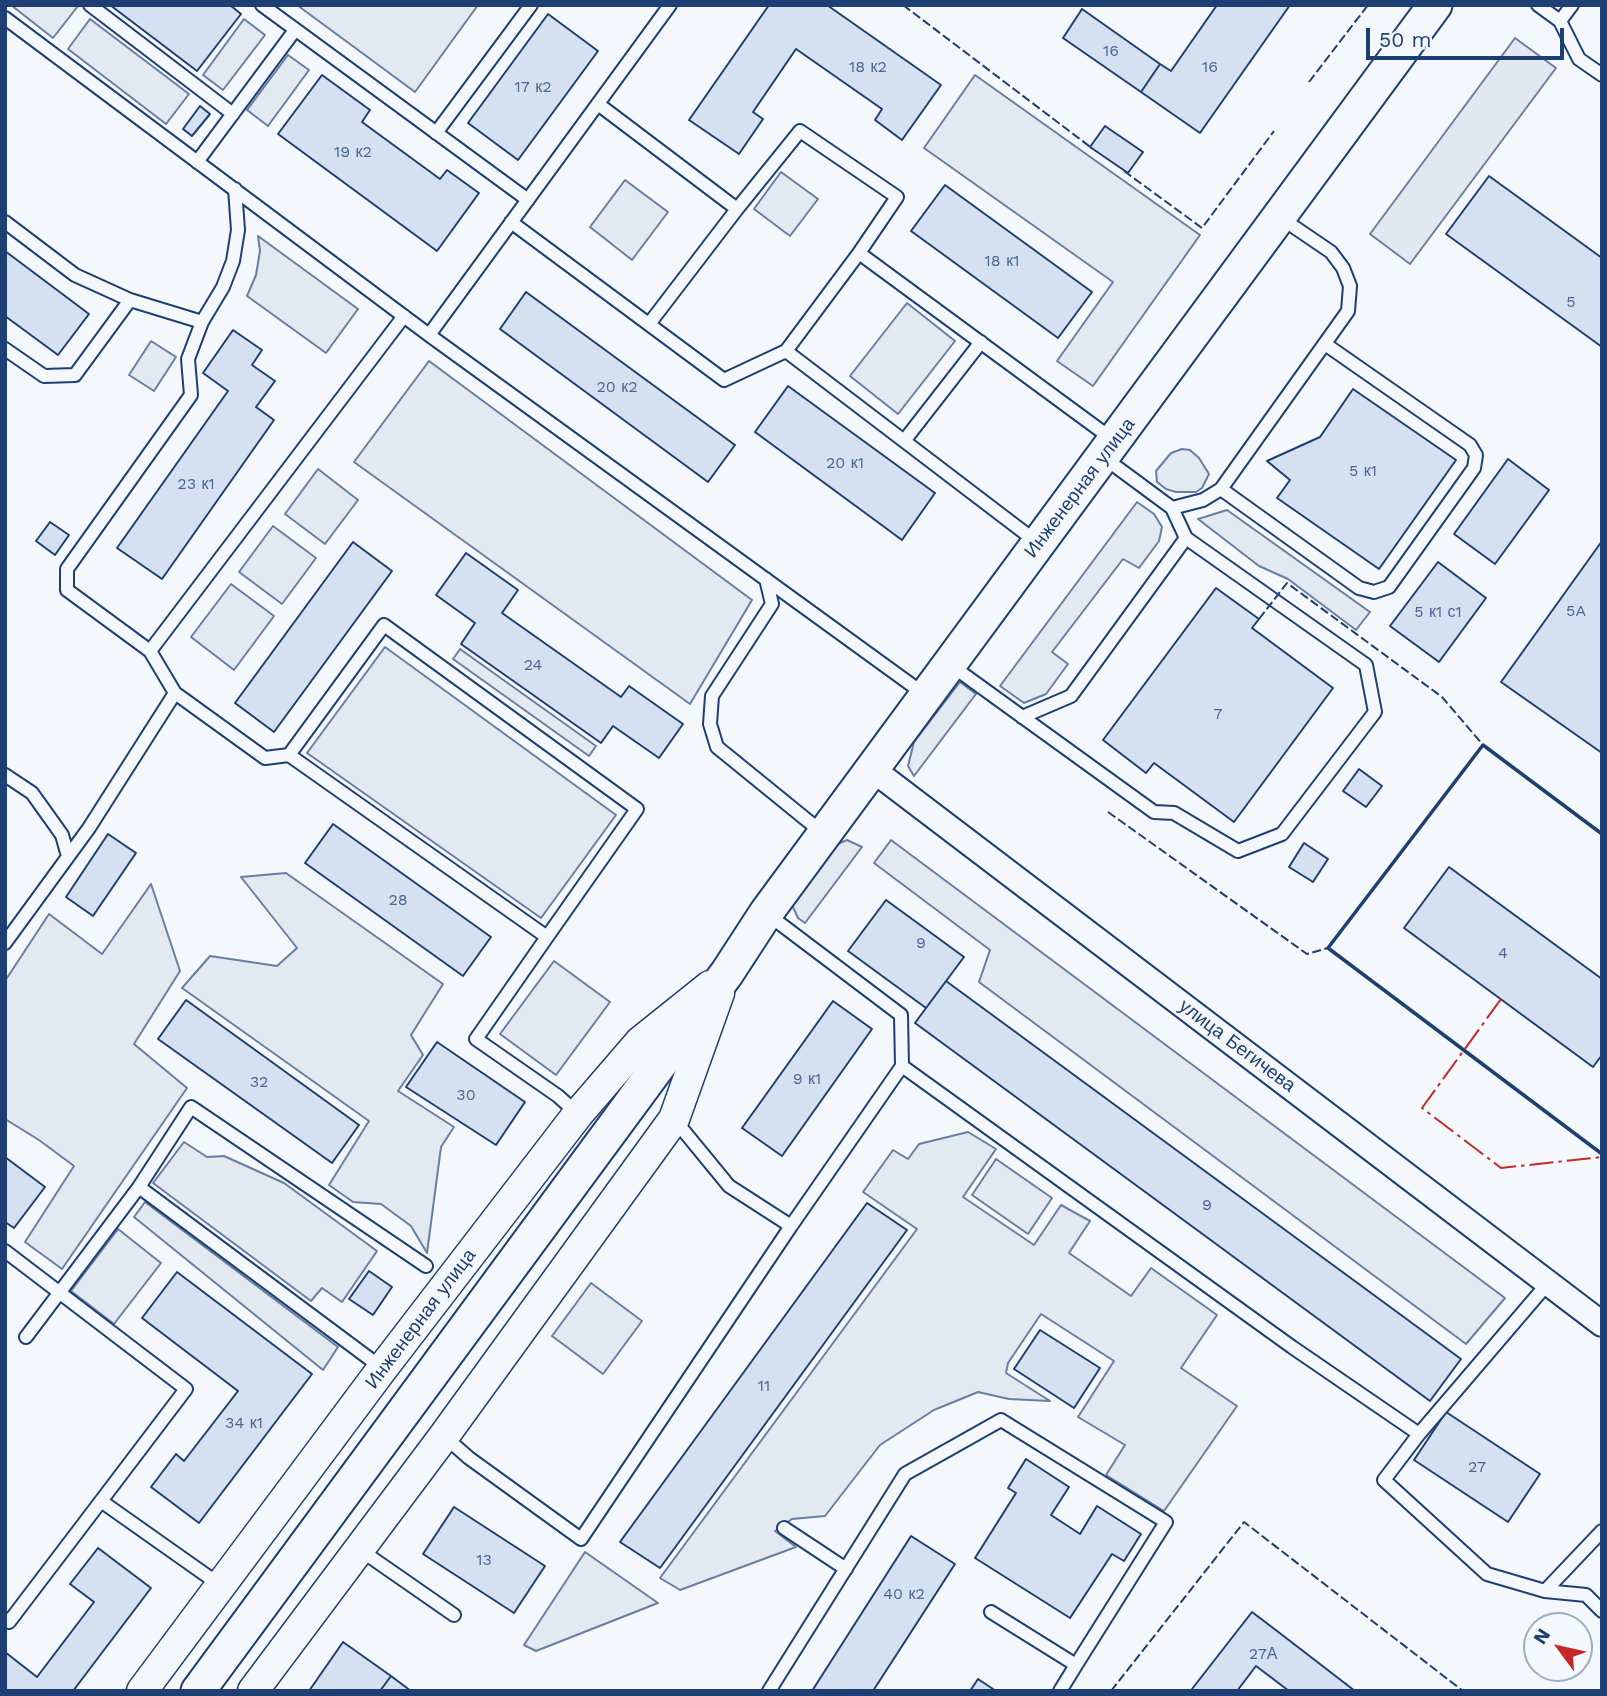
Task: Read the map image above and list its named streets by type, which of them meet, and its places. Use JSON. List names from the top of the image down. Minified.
{"streets":{"main road":["Инженерная улица"],"street":["улица Бегичева"]},"crossings":[["Инженерная улица","улица Бегичева"]],"house_numbers":["16","18 к2","16","17 к2","19 к2","18 к1","5","20 к2","20 к1","5 к1","23 к1","5A","5 к1 с1","24","7","28","9","4","9 к1","32","30","9","11","34 к1","27","13","40 к2","27А"],"scale_bar":"50 m","north":"top left"}
